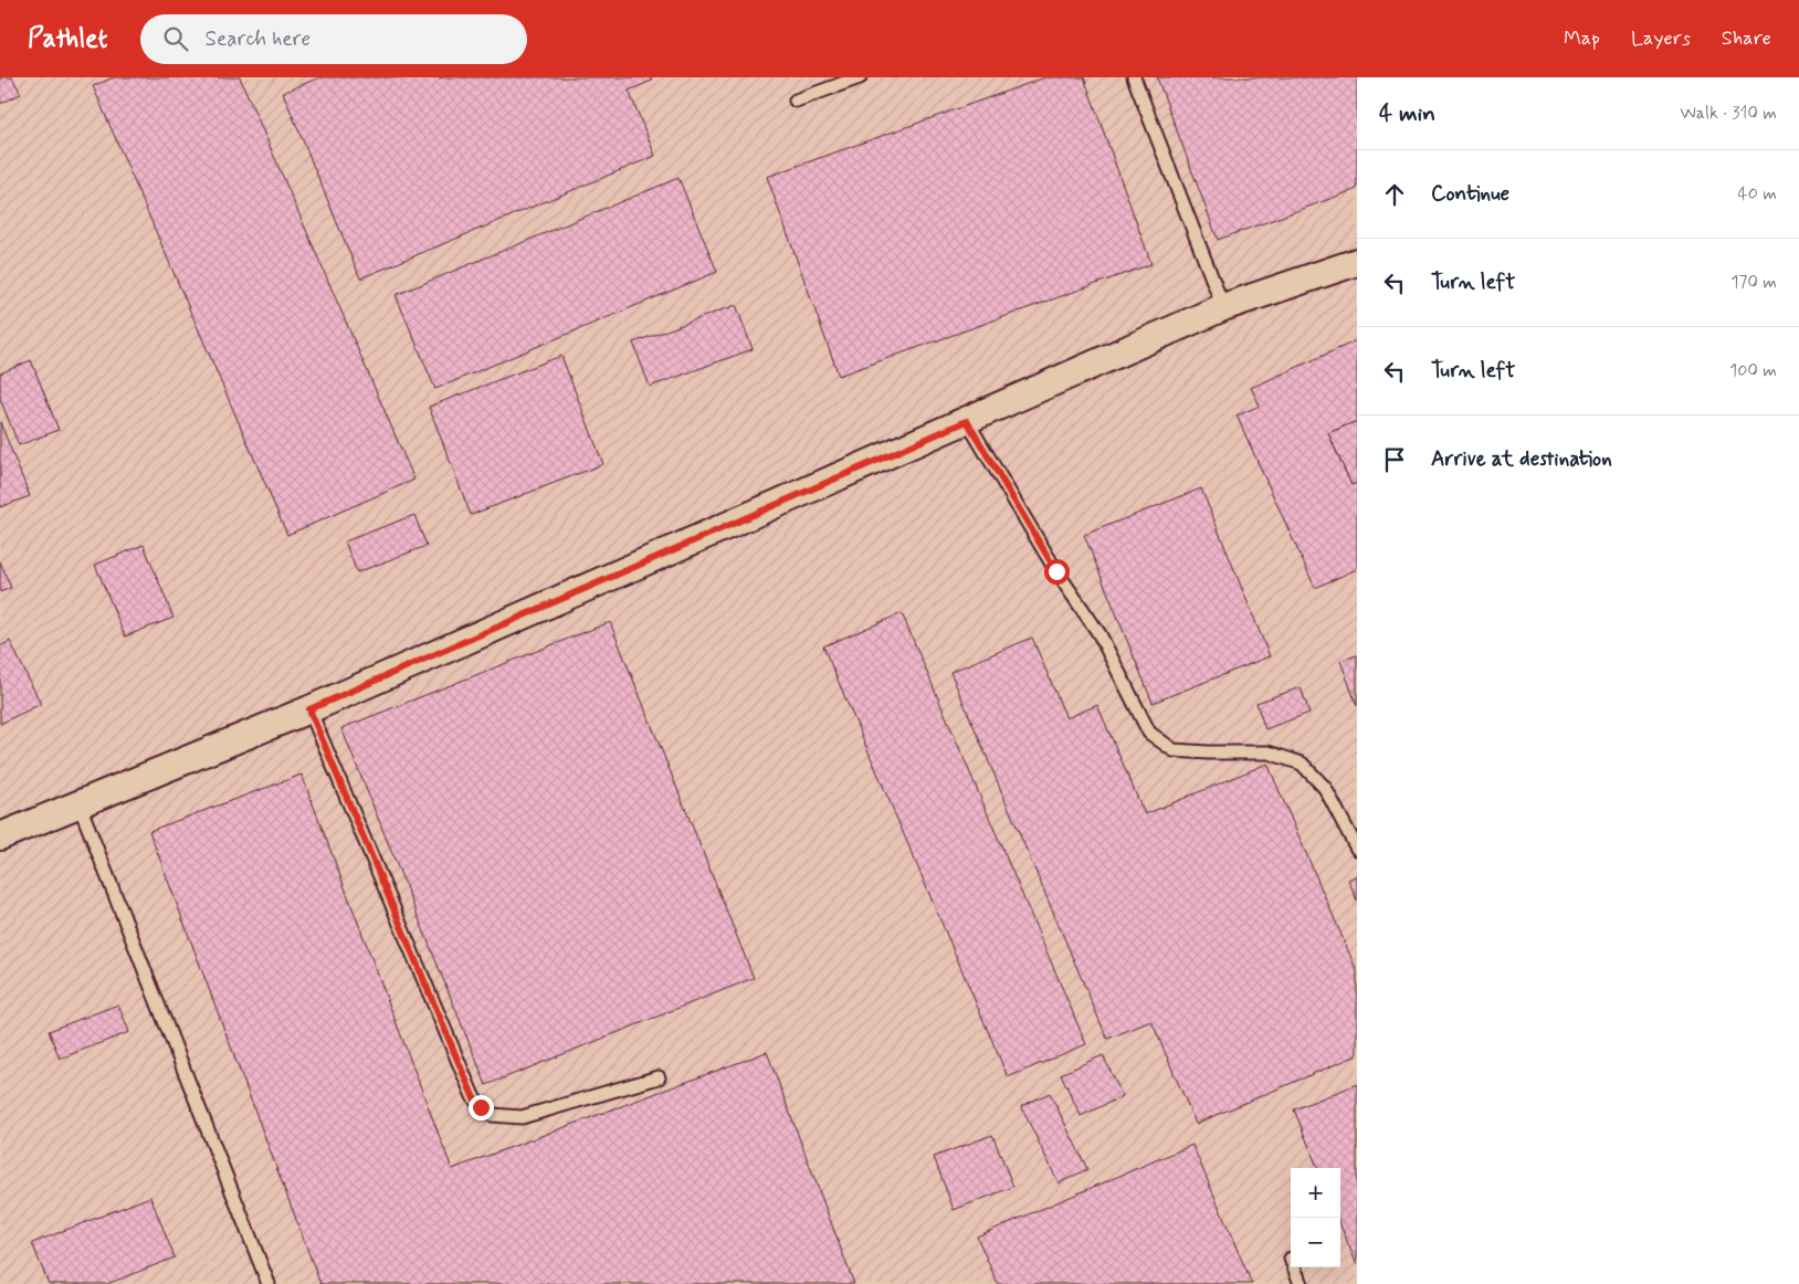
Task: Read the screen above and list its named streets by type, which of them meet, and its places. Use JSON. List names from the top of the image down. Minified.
{"page":{"header":"Pathlet","search":"Search here","nav":["Map","Layers","Share"],"heading":["4 min","Walk · 310 m"],"list":[["Continue","40 m"],["Turn left","170 m"],["Turn left","100 m"],"Arrive at destination"],"map_buttons":["+","−"]}}
